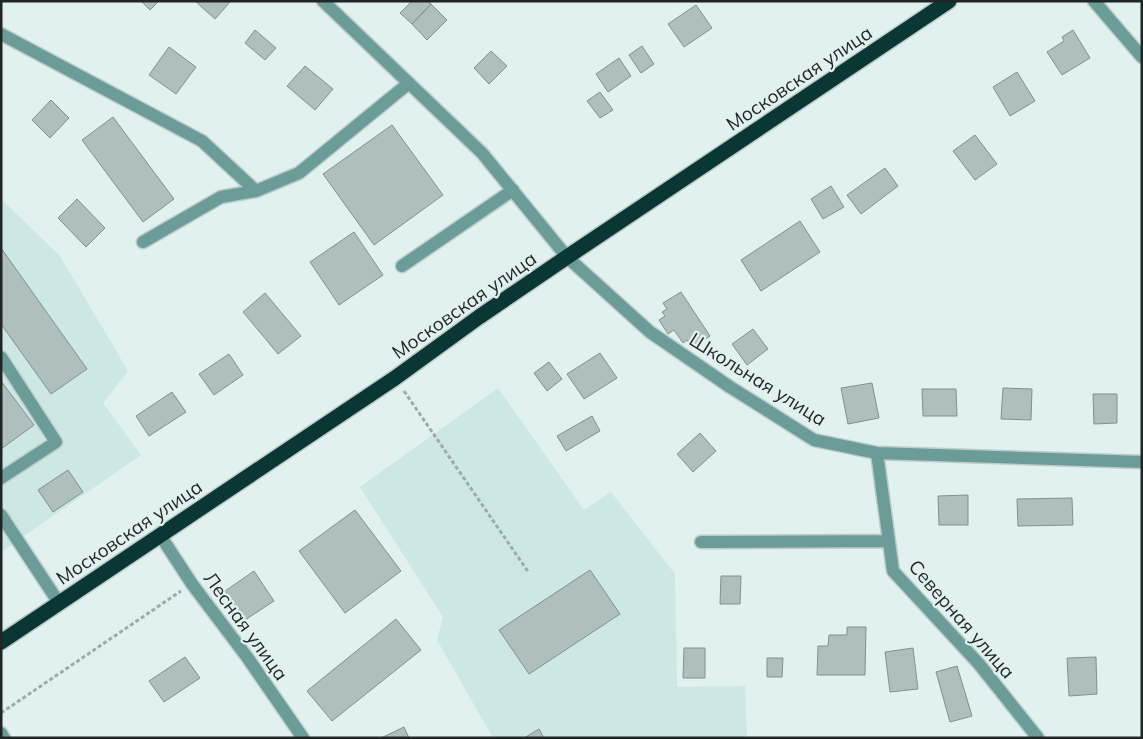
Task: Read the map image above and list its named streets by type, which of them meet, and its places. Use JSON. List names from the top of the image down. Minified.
{"streets":{"highway":["Московская улица"],"street":["Школьная улица","Северная улица","Лесная улица"]},"crossings":[["Московская улица","Школьная улица"],["Московская улица","Лесная улица"],["Школьная улица","Северная улица"]]}
